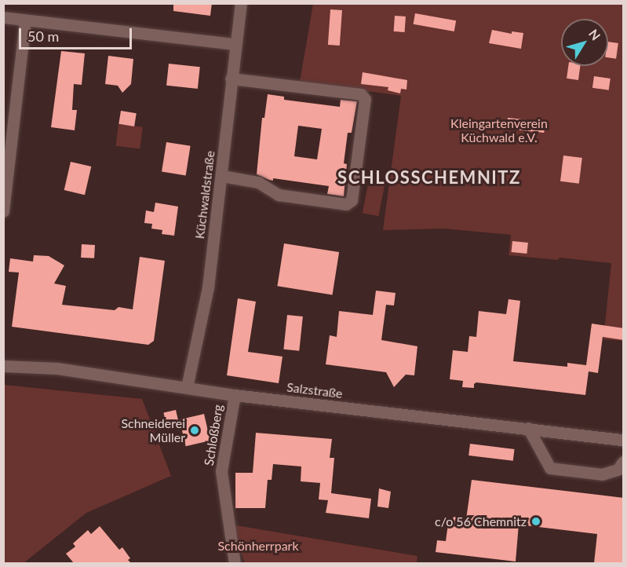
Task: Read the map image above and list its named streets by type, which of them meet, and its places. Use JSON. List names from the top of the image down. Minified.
{"streets":{"street":["Küchwaldstraße","Salzstraße","Schloßberg"]},"crossings":[["Küchwaldstraße","Salzstraße"],["Salzstraße","Schloßberg"]],"districts":["SCHLOSSCHEMNITZ"],"parks":["Kleingartenverein Küchwald e.V.","Schönherrpark"],"places":["Schneiderei Müller","c/o 56 Chemnitz"],"scale_bar":"50 m","north":"top right"}
